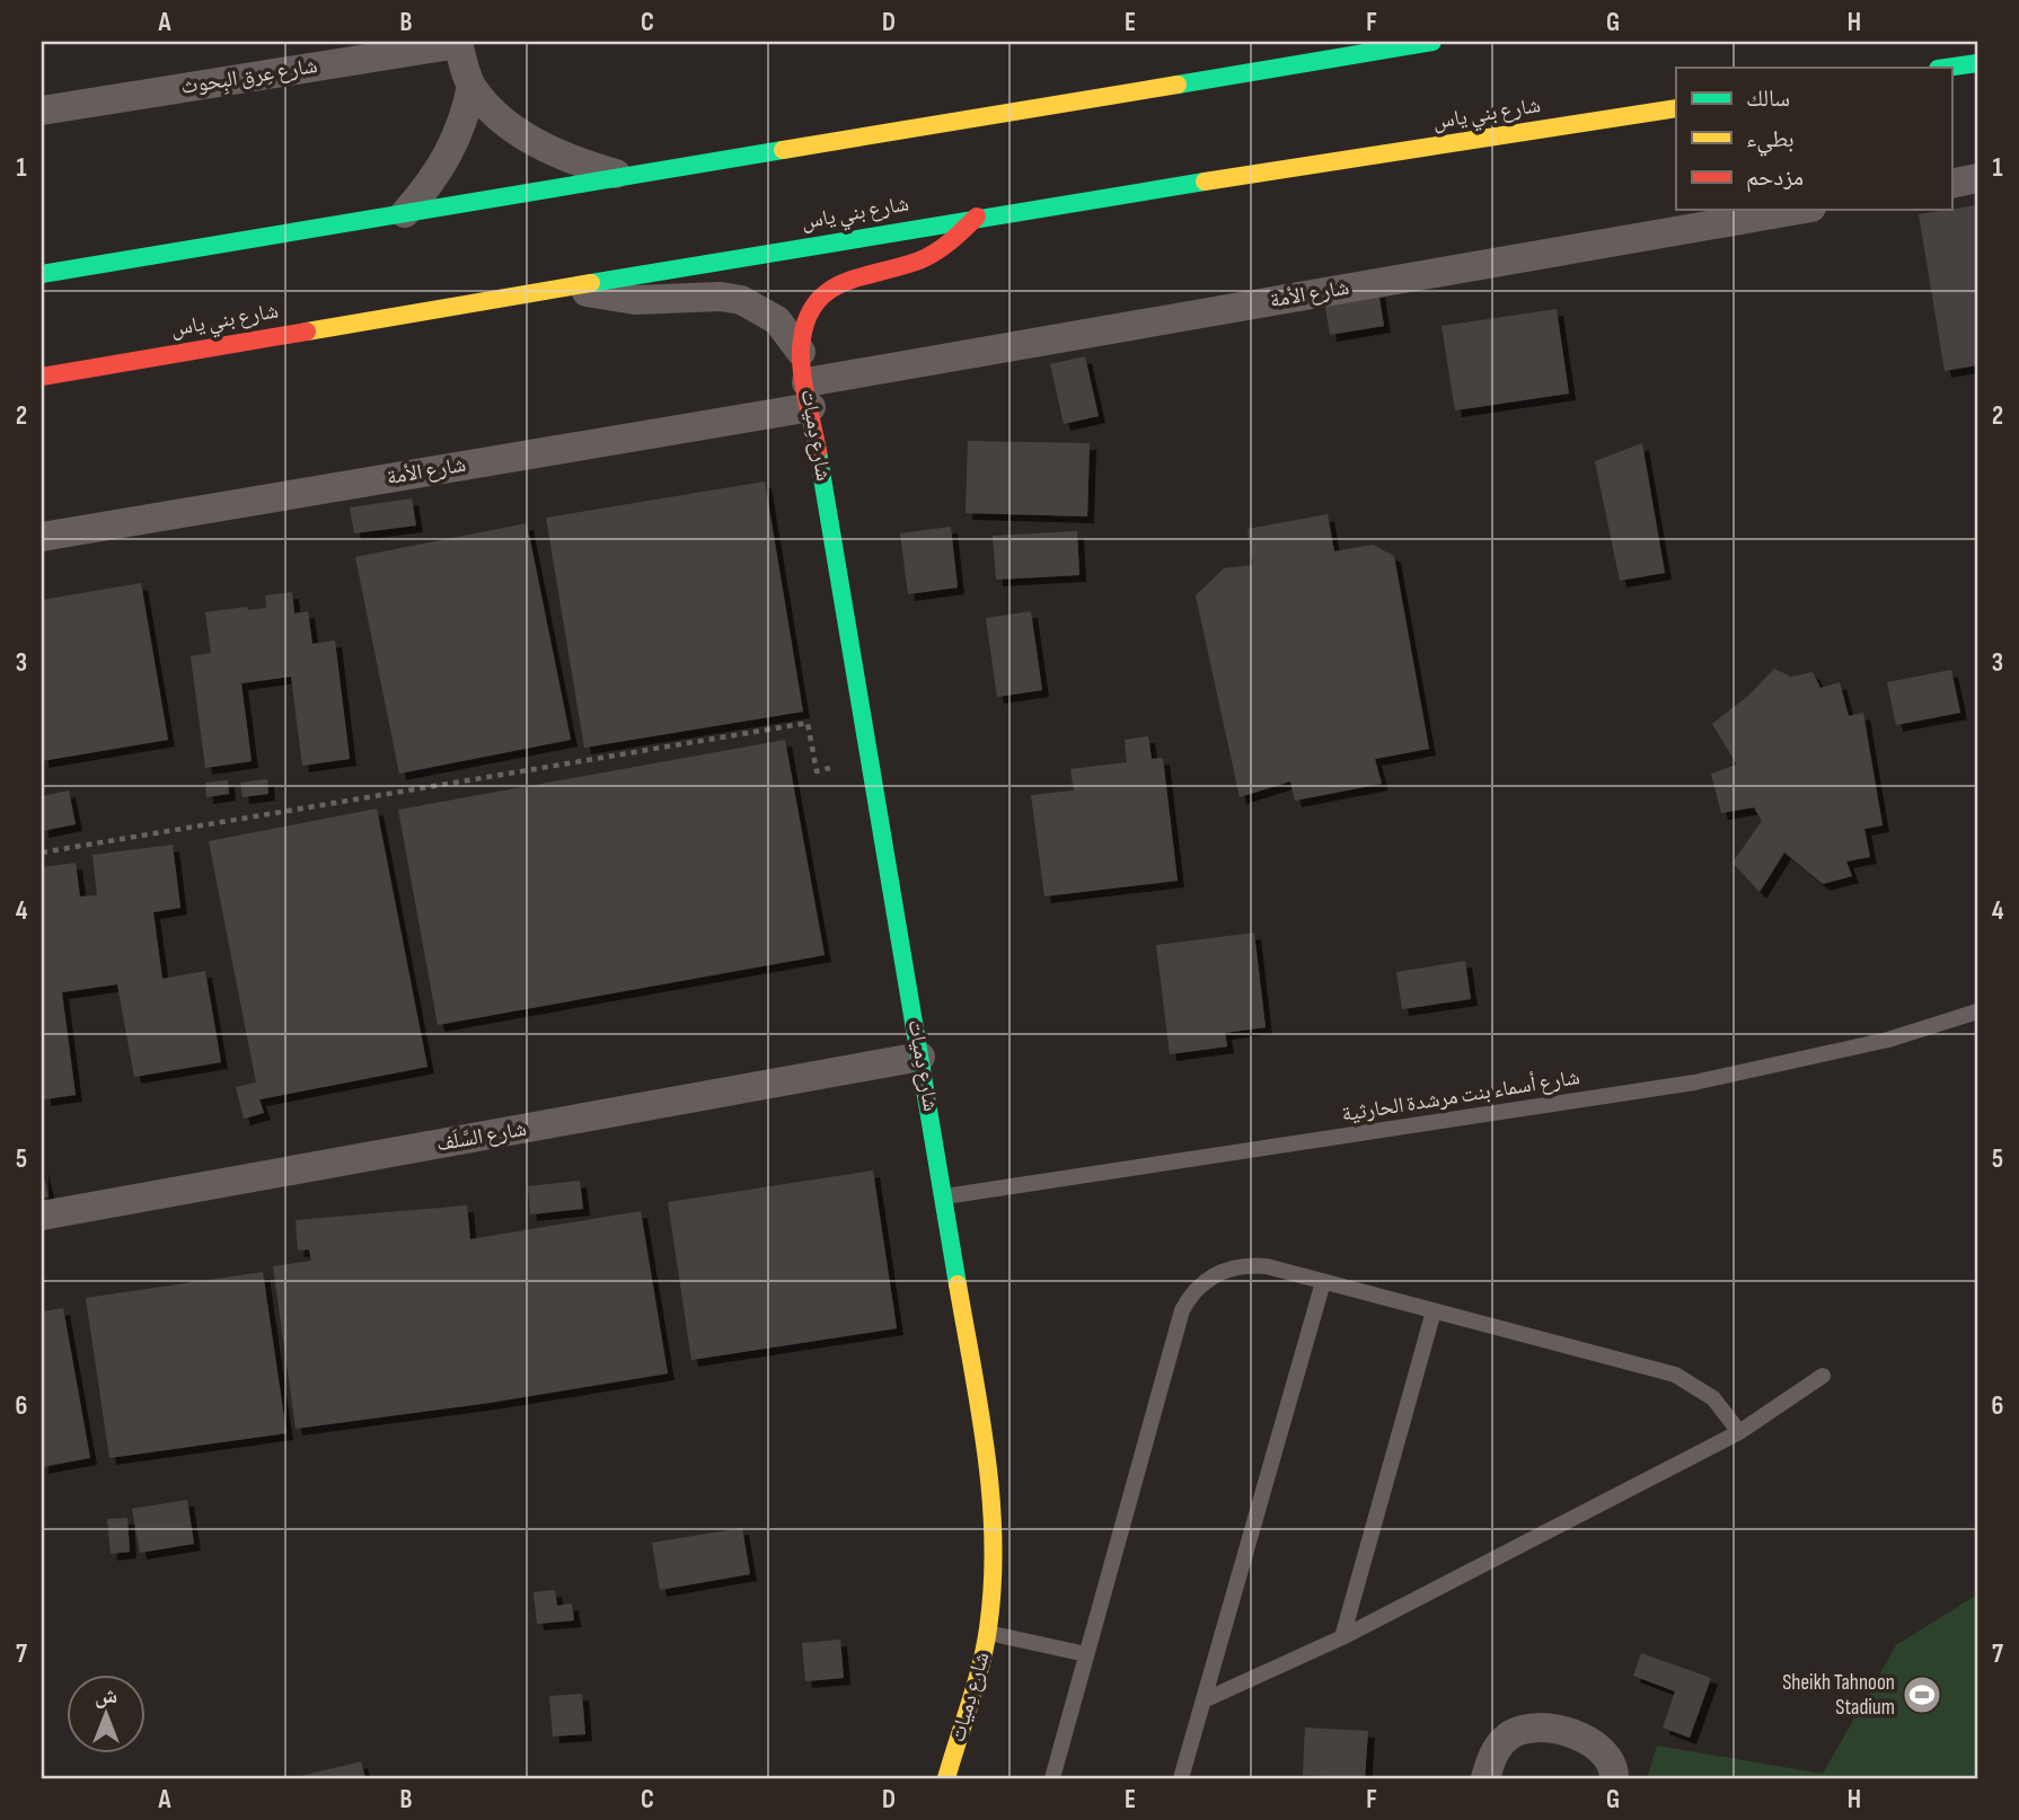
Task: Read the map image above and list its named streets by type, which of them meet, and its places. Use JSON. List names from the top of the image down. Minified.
{"streets":{"main road":["شارع بني ياس","شارع دِميات"],"street":["شارع عِرق البِحوث","شارع الأمة","شارع السَّلَف"],"lane":["شارع أسماء بنت مرشدة الحارثية"]},"crossings":[["شارع بني ياس","شارع دِميات"],["شارع الأمة","شارع دِميات"],["شارع دِميات","شارع أسماء بنت مرشدة الحارثية"],["شارع دِميات","شارع السَّلَف"]],"places":{"sports":["Sheikh Tahnoon Stadium"]},"legend":["سالك","بطيء","مزدحم"],"north":"top","grid":{"columns":["A","B","C","D","E","F","G","H"],"rows":["1","2","3","4","5","6","7"]}}
